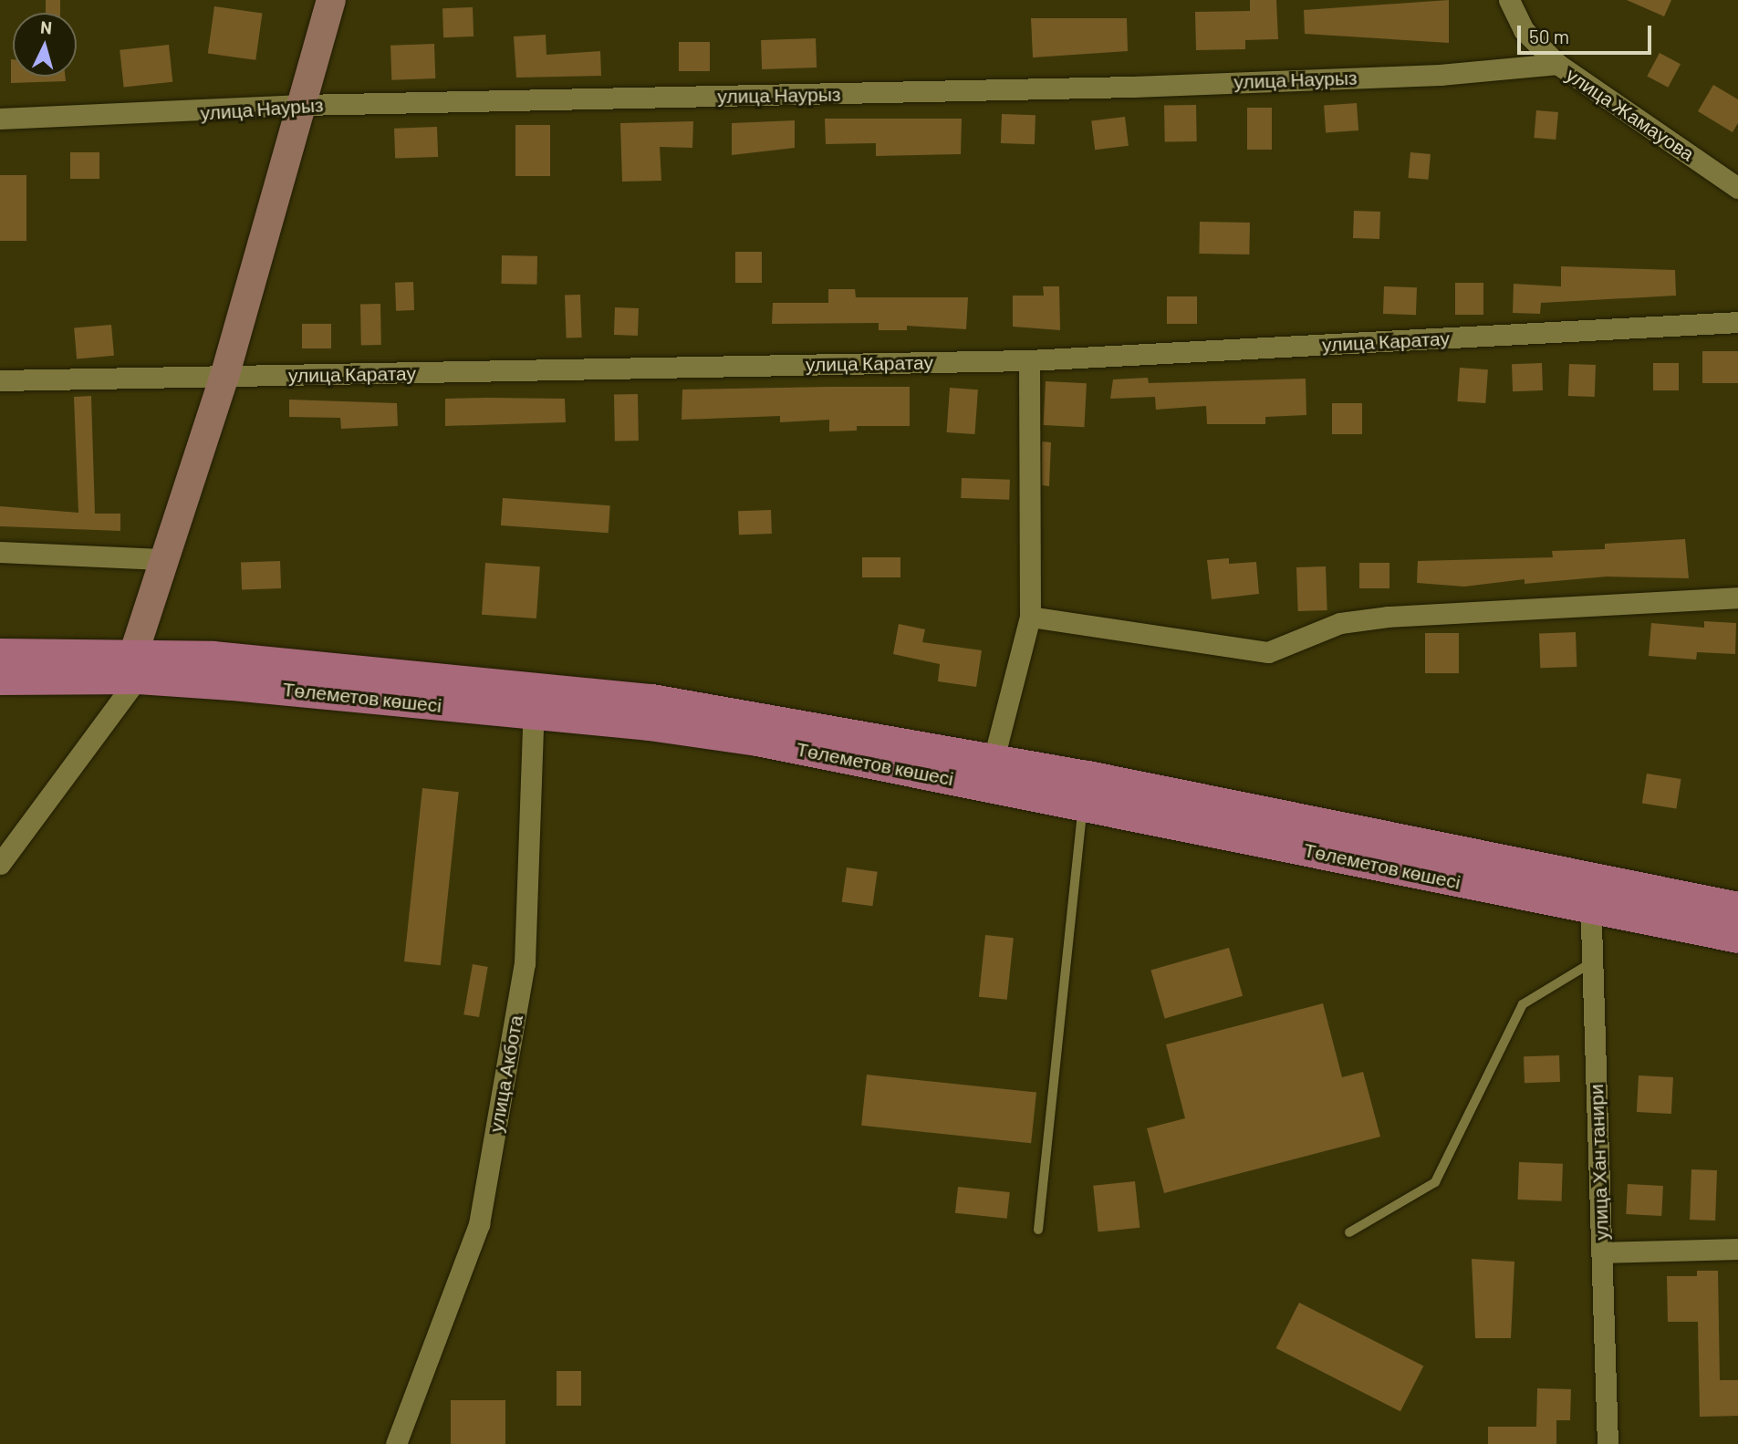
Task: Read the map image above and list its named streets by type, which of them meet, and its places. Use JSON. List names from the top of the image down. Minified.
{"streets":{"main road":["Төлеметов көшесі"],"street":["улица Наурыз","улица Жамауова","улица Каратау","улица Акбота","улица Хан танири"]},"crossings":[["улица Наурыз","улица Жамауова"],["Төлеметов көшесі","улица Акбота"],["Төлеметов көшесі","улица Хан танири"]],"scale_bar":"50 m","north":"top"}
